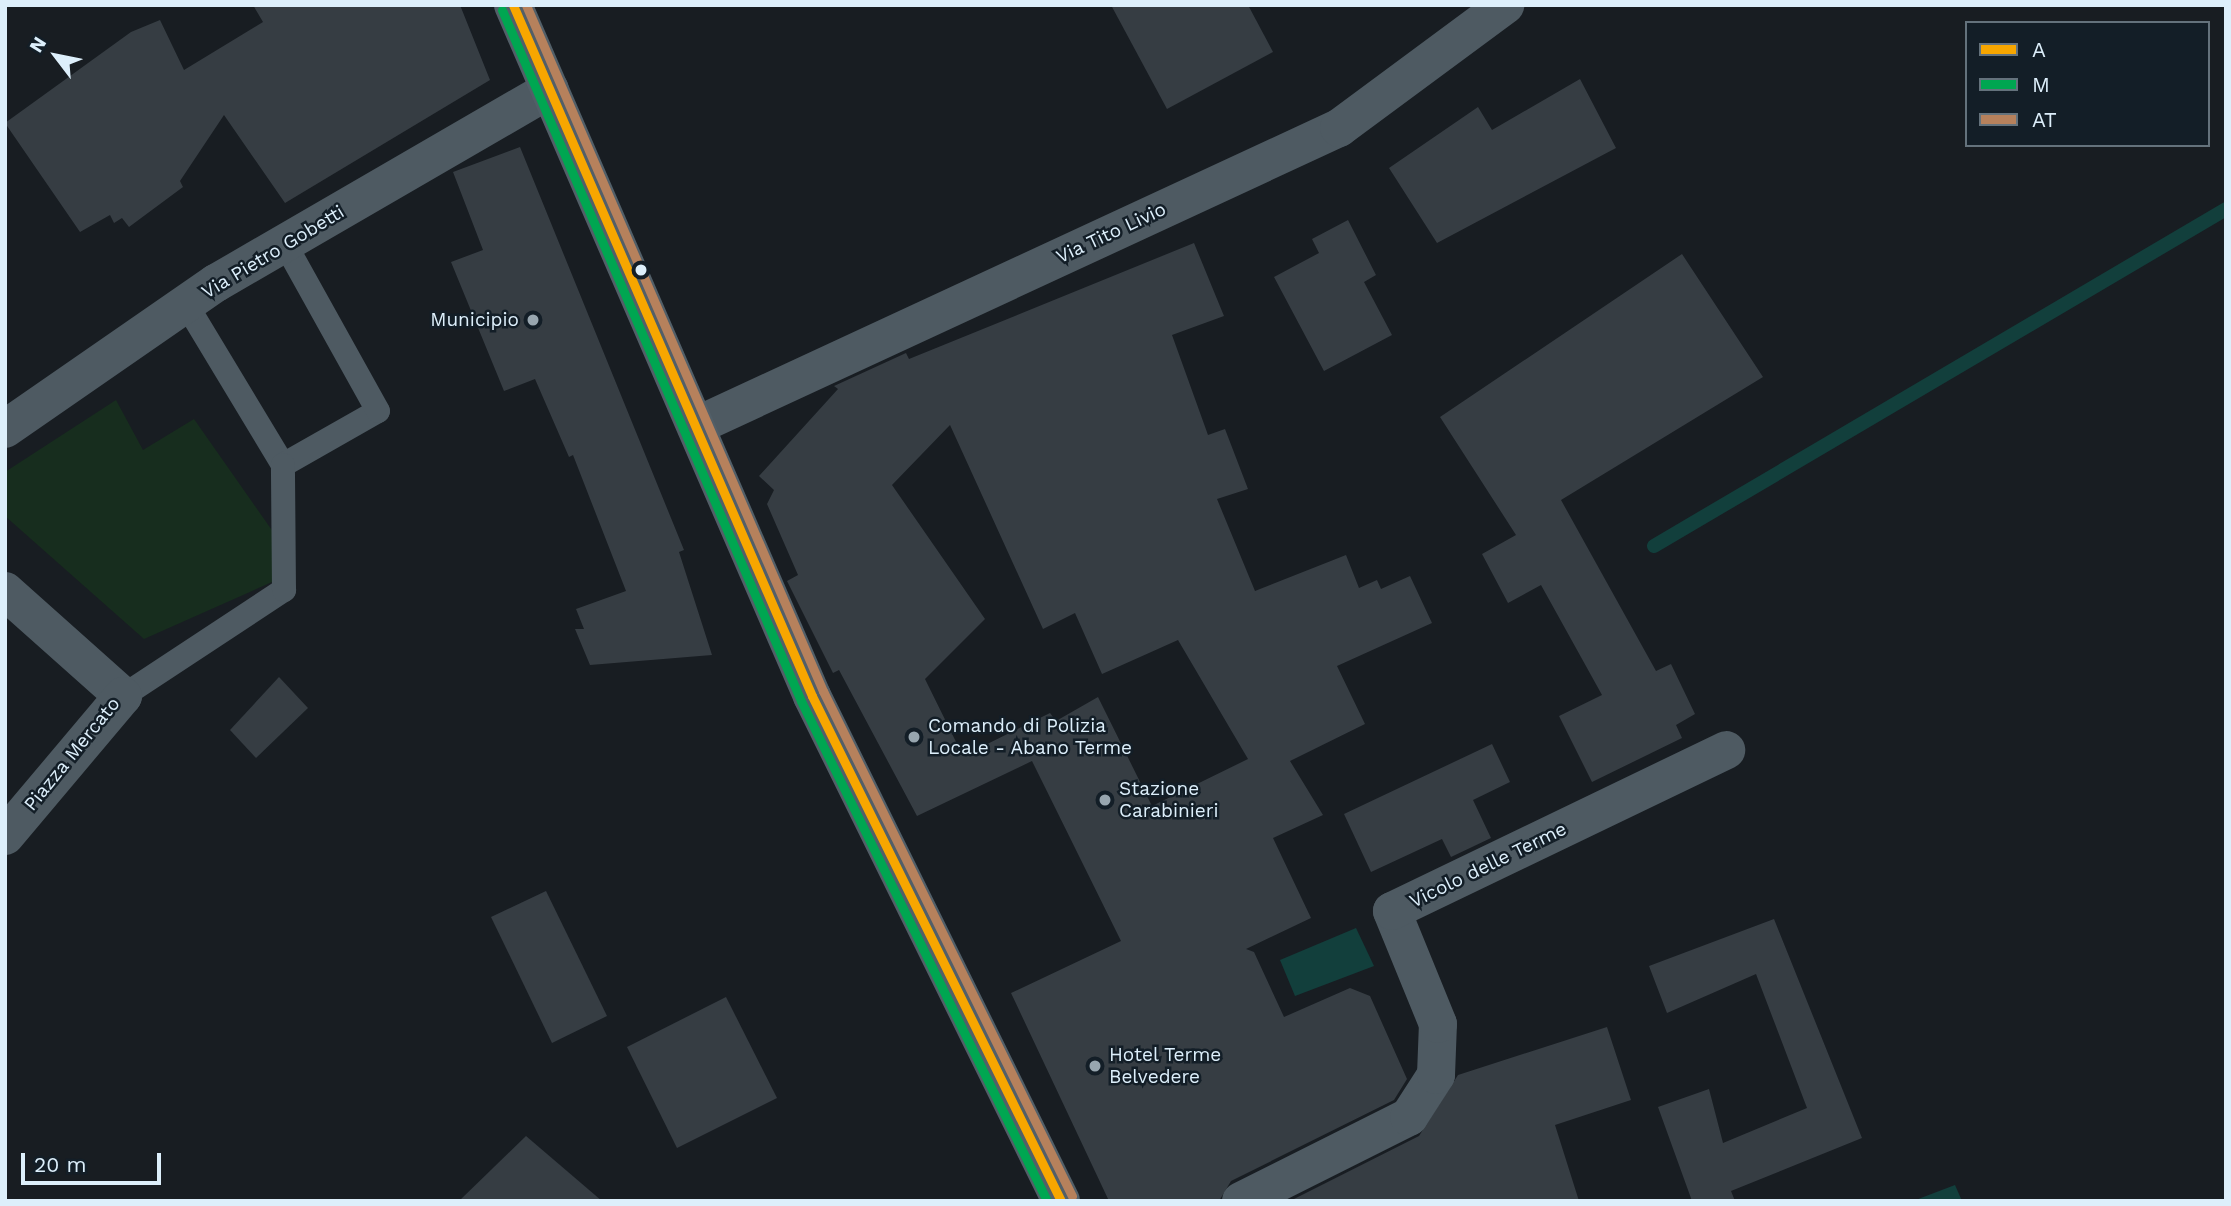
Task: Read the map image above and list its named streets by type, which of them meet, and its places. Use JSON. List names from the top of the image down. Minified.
{"streets":{"street":["Via Tito Livio","Via Pietro Gobetti","Piazza Mercato","Vicolo delle Terme"]},"places":["Municipio","Comando di Polizia Locale - Abano Terme","Stazione Carabinieri","Hotel Terme Belvedere"],"lines":["transit line A","transit line AT","transit line M"],"legend":["A","M","AT"],"scale_bar":"20 m","north":"top left"}
